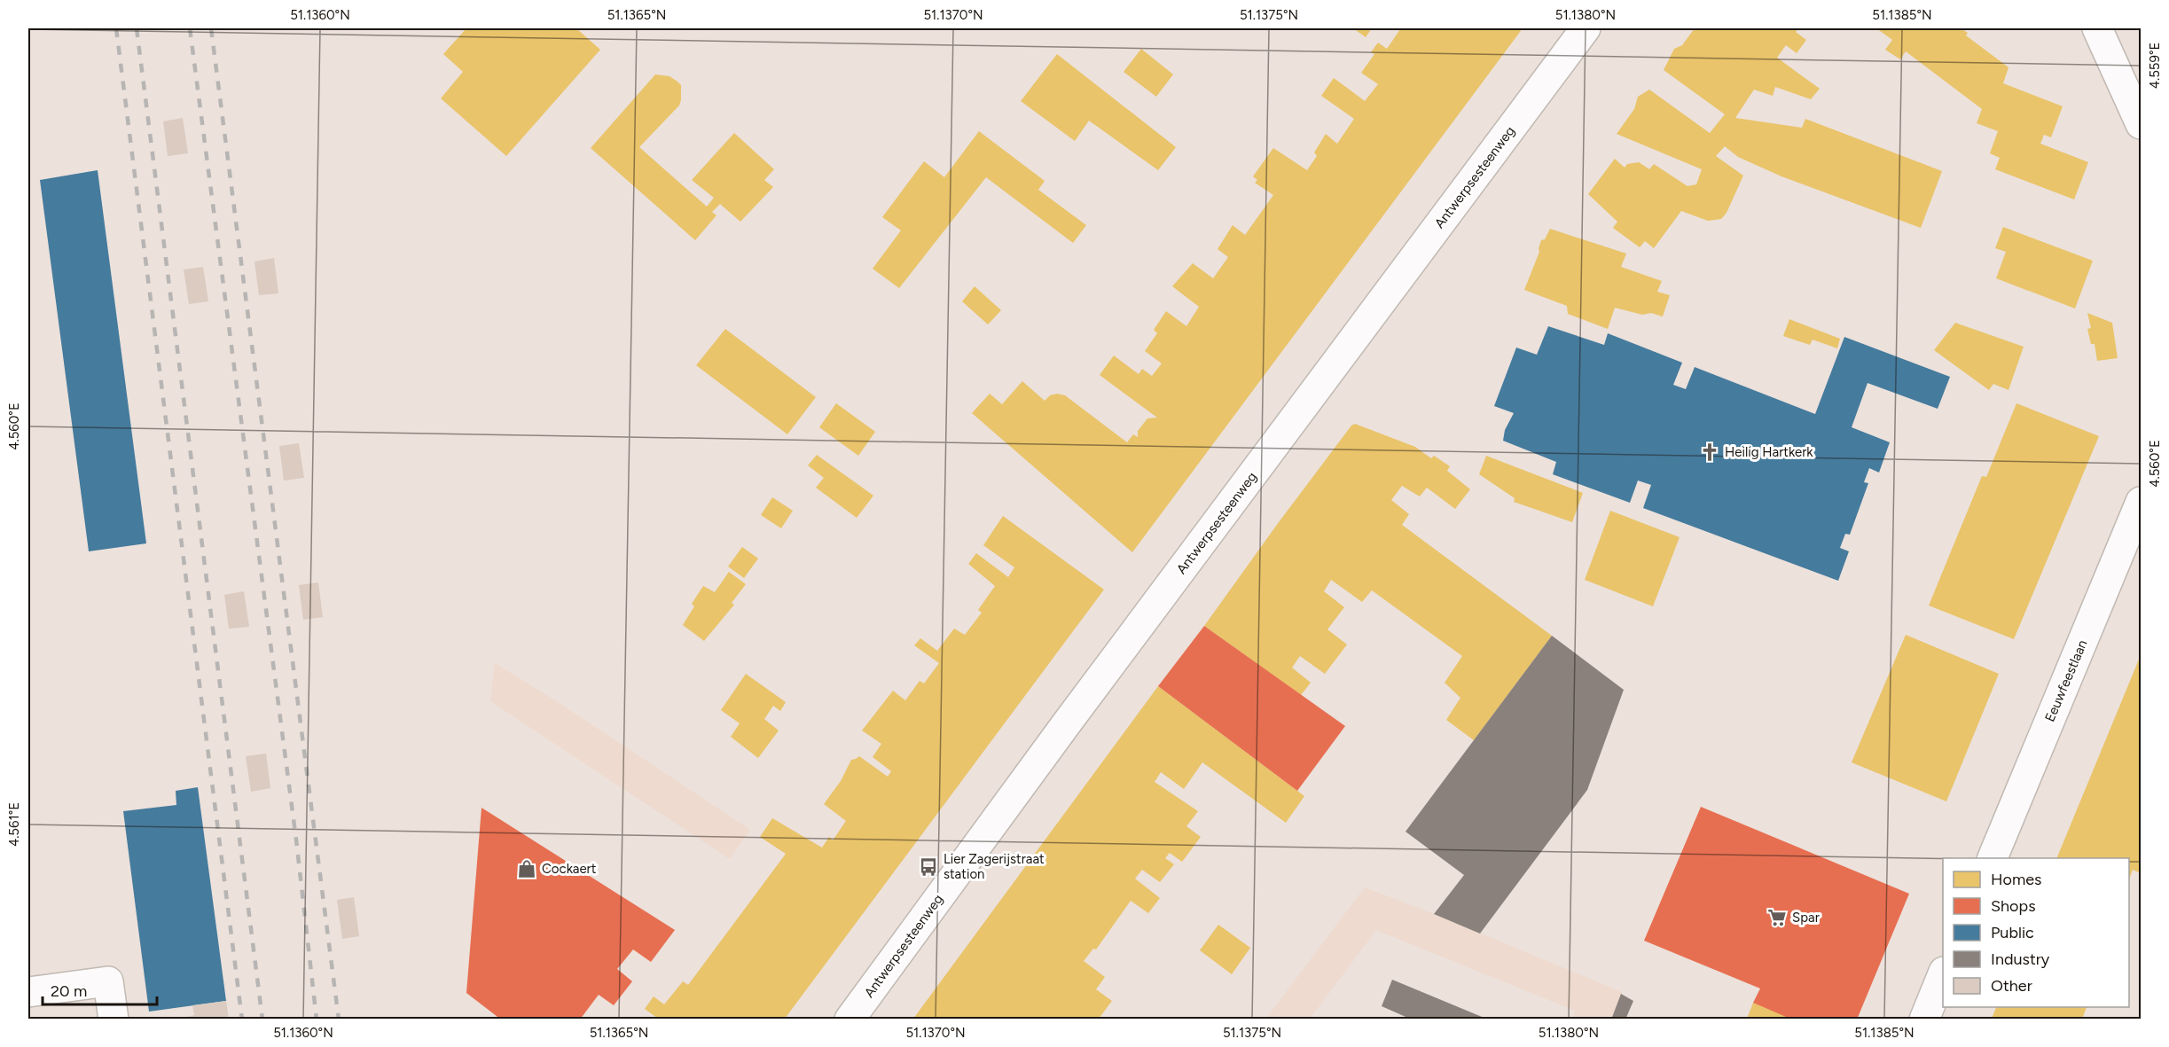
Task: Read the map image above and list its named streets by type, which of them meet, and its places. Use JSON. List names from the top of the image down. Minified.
{"streets":{"street":["Antwerpsesteenweg","Eeuwfeestlaan"]},"places":{"church":["Heilig Hartkerk"],"bus stop":["Lier Zagerijstraat station"],"shop":["Cockaert"],"supermarket":["Spar"]},"legend":["Homes","Shops","Public","Industry","Other"],"scale_bar":"20 m","coordinates":["51.1360°N","51.1365°N","51.1370°N","51.1375°N","51.1380°N","51.1385°N","4.559°E","4.560°E","4.561°E"]}
